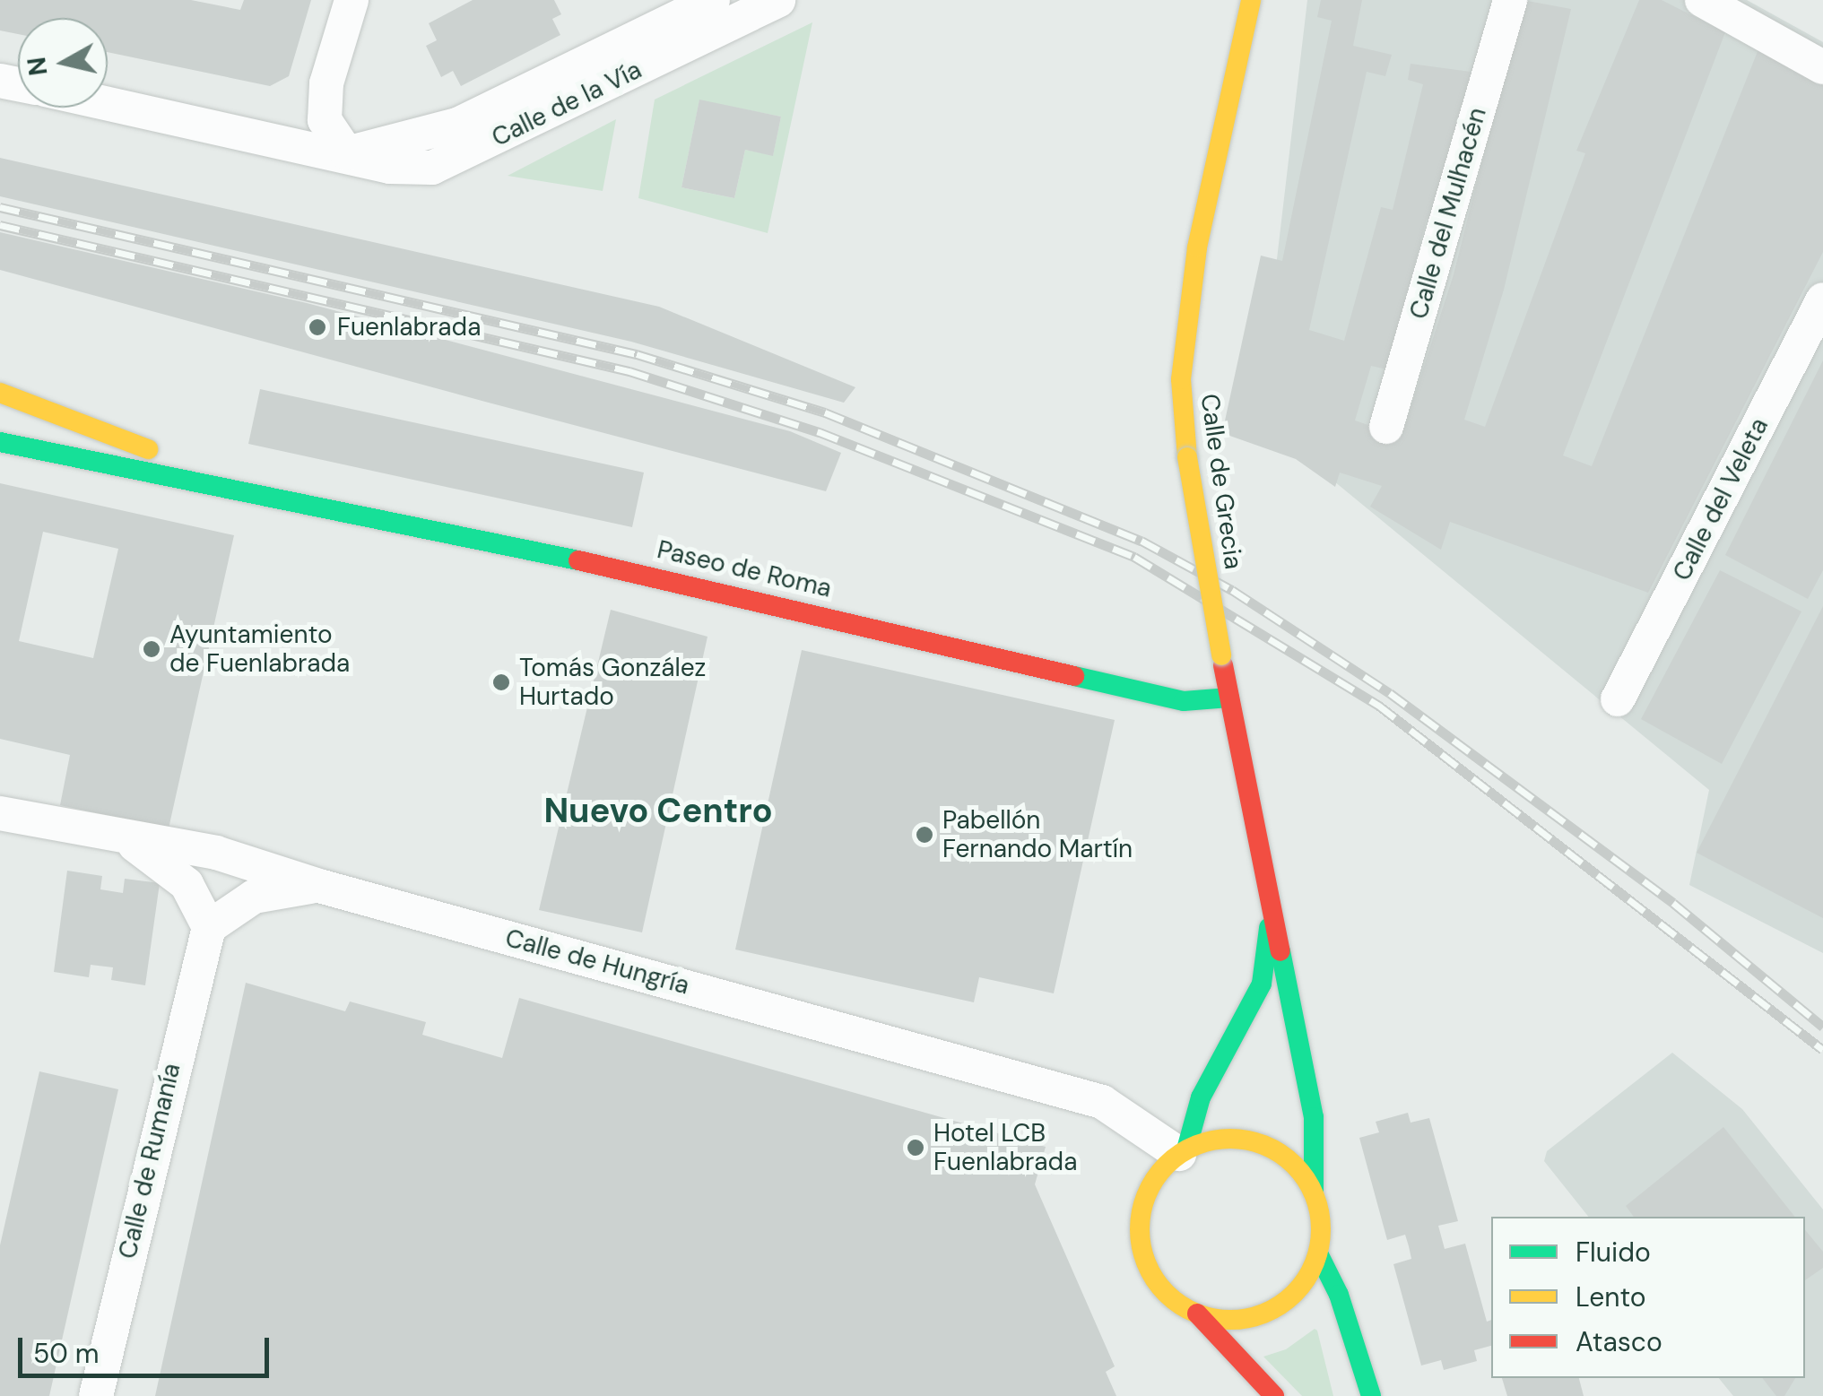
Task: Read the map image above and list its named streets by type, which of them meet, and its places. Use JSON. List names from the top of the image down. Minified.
{"streets":{"street":["Calle de la Vía","Calle del Mulhacén","Calle de Grecia","Calle del Veleta","Paseo de Roma","Calle de Hungría","Calle de Rumanía"]},"crossings":[["Calle de Grecia","Paseo de Roma"],["Calle de Grecia","Calle de Hungría"]],"districts":["Nuevo Centro"],"places":["Fuenlabrada","Ayuntamiento de Fuenlabrada","Tomás González Hurtado","Pabellón Fernando Martín","Hotel LCB Fuenlabrada"],"legend":["Fluido","Lento","Atasco"],"scale_bar":"50 m","north":"left"}
